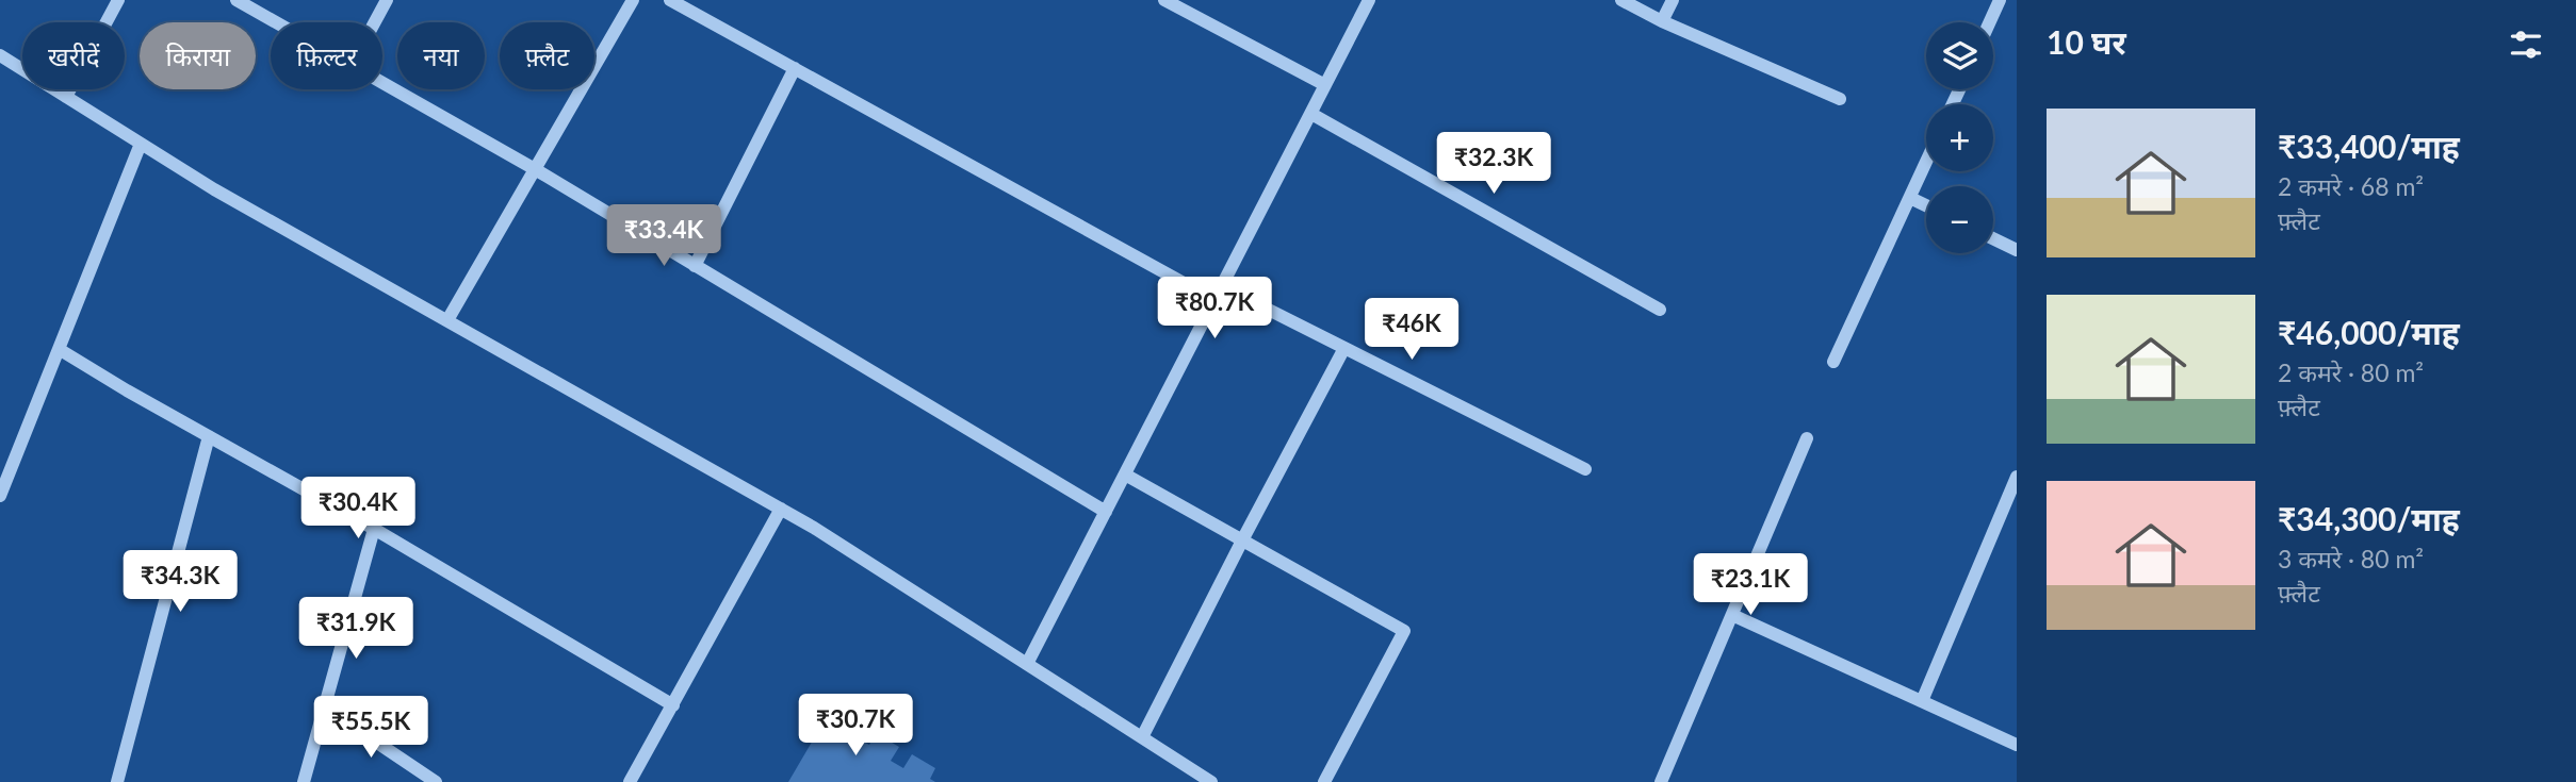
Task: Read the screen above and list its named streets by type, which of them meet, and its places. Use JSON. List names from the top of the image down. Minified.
{"page":{"heading":"10 घर","map_buttons":["+","−"],"chip":["खरीदें","किराया","फ़िल्टर","नया","फ़्लैट"],"list":[{"name":"₹33,400/माह","note":"2 कमरे · 68 m² · फ़्लैट"},{"name":"₹46,000/माह","note":"2 कमरे · 80 m² · फ़्लैट"},{"name":"₹34,300/माह","note":"3 कमरे · 80 m² · फ़्लैट"}],"price":["₹32.3K","₹33.4K","₹80.7K","₹46K","₹30.4K","₹34.3K","₹23.1K","₹31.9K","₹30.7K","₹55.5K"]}}
